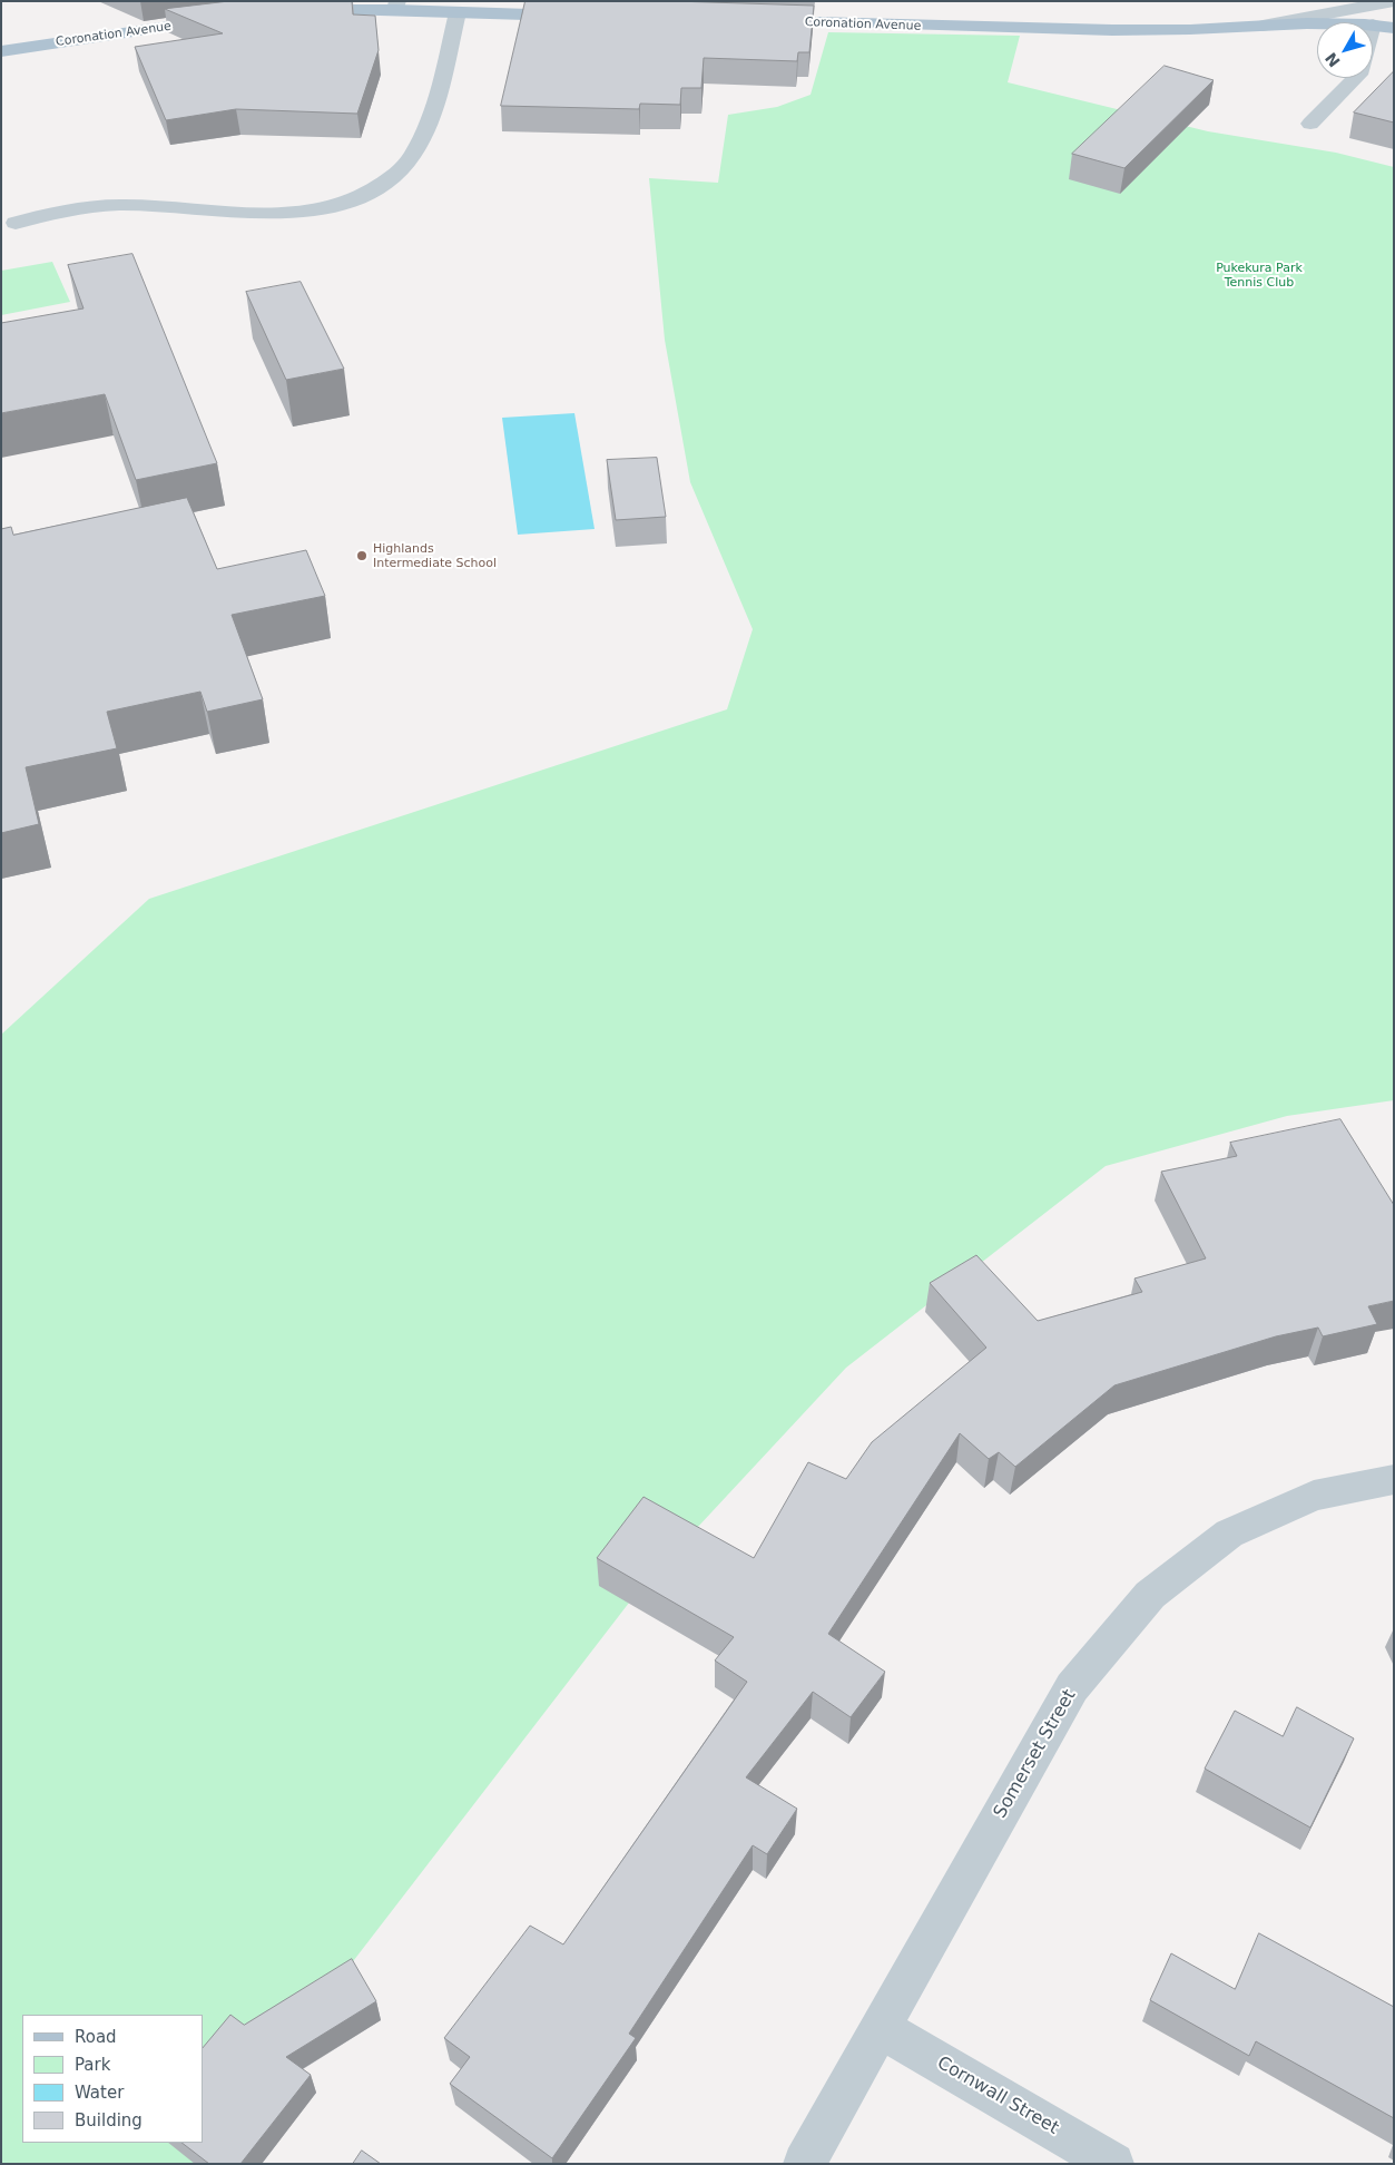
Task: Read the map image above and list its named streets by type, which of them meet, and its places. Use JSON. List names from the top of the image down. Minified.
{"streets":{"main road":["Coronation Avenue"],"street":["Somerset Street","Cornwall Street"]},"crossings":[["Somerset Street","Cornwall Street"]],"parks":["Pukekura Park Tennis Club"],"places":["Highlands Intermediate School"],"legend":["Road","Park","Water","Building"],"north":"bottom left"}
